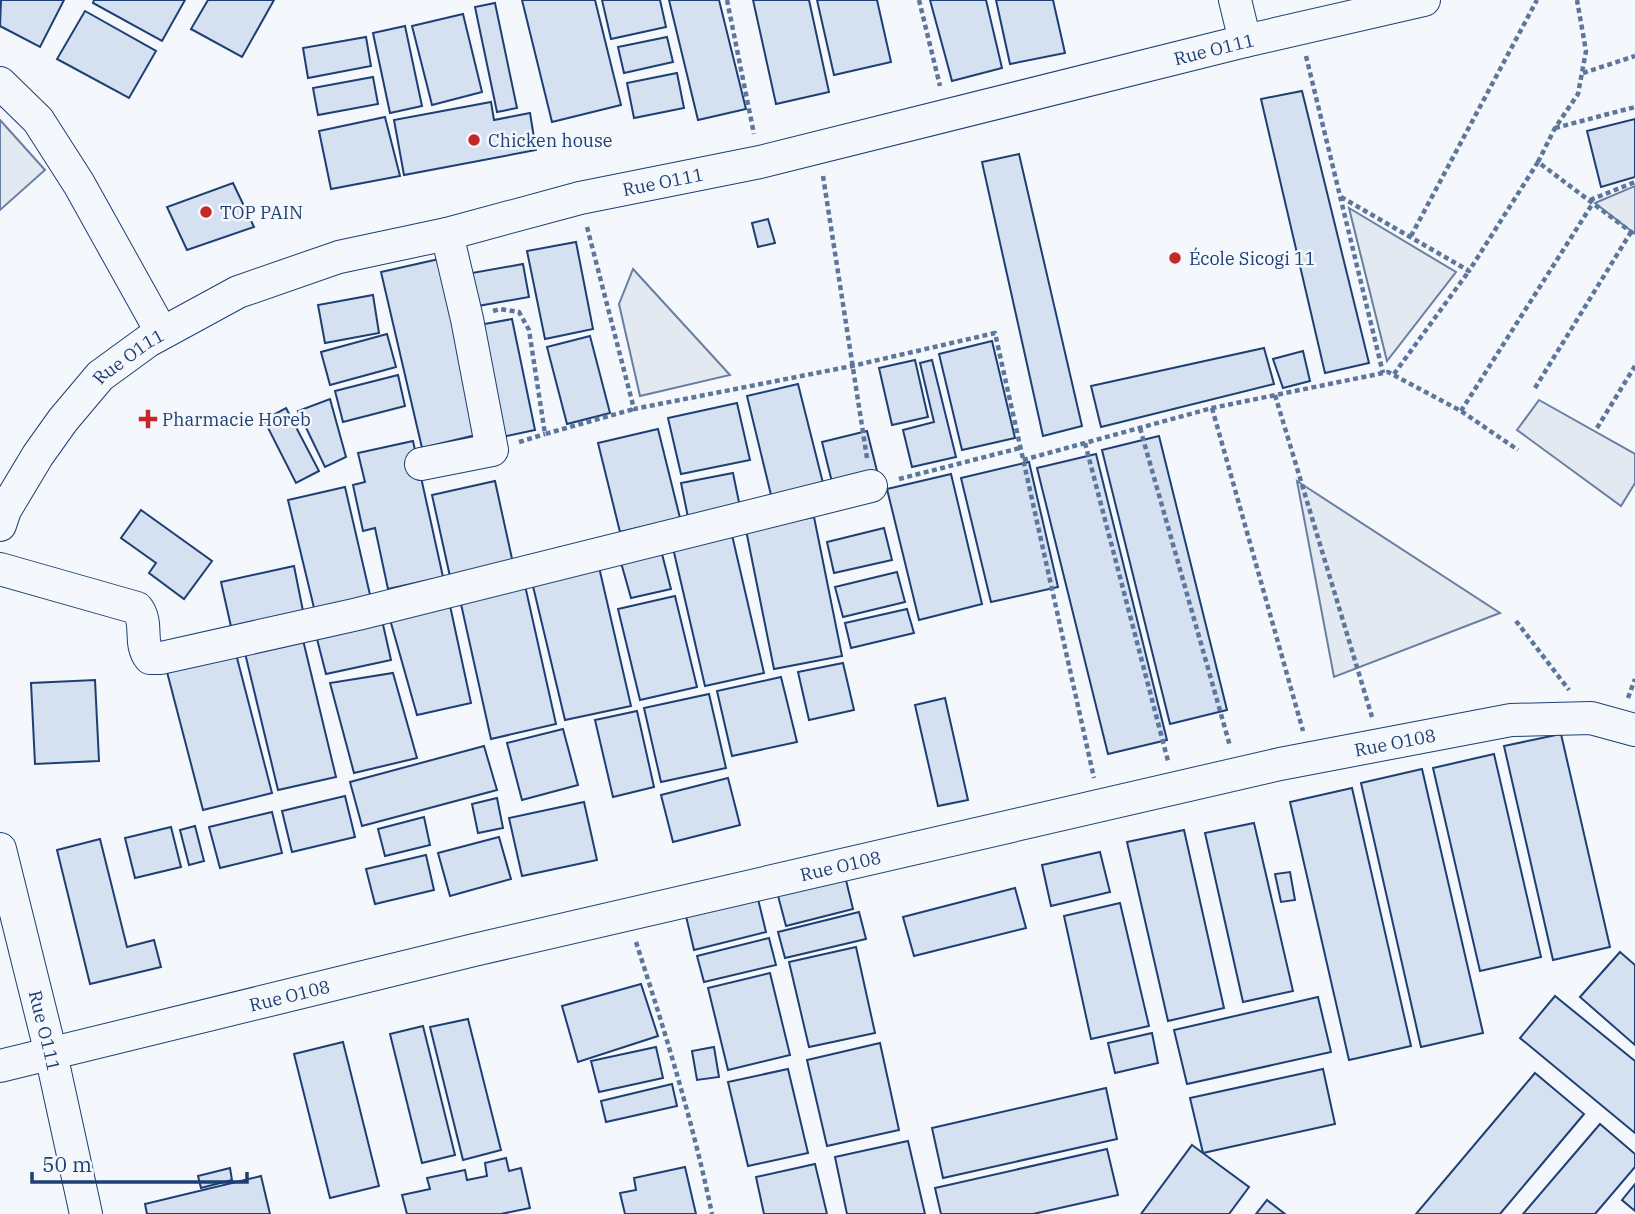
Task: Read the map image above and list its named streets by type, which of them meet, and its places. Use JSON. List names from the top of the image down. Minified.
{"streets":{"street":["Rue O111","Rue O108"]},"crossings":[["Rue O111","Rue O108"]],"places":{"other":["Chicken house","TOP PAIN","École Sicogi 11"],"health":["Pharmacie Horeb"]},"scale_bar":"50 m"}
